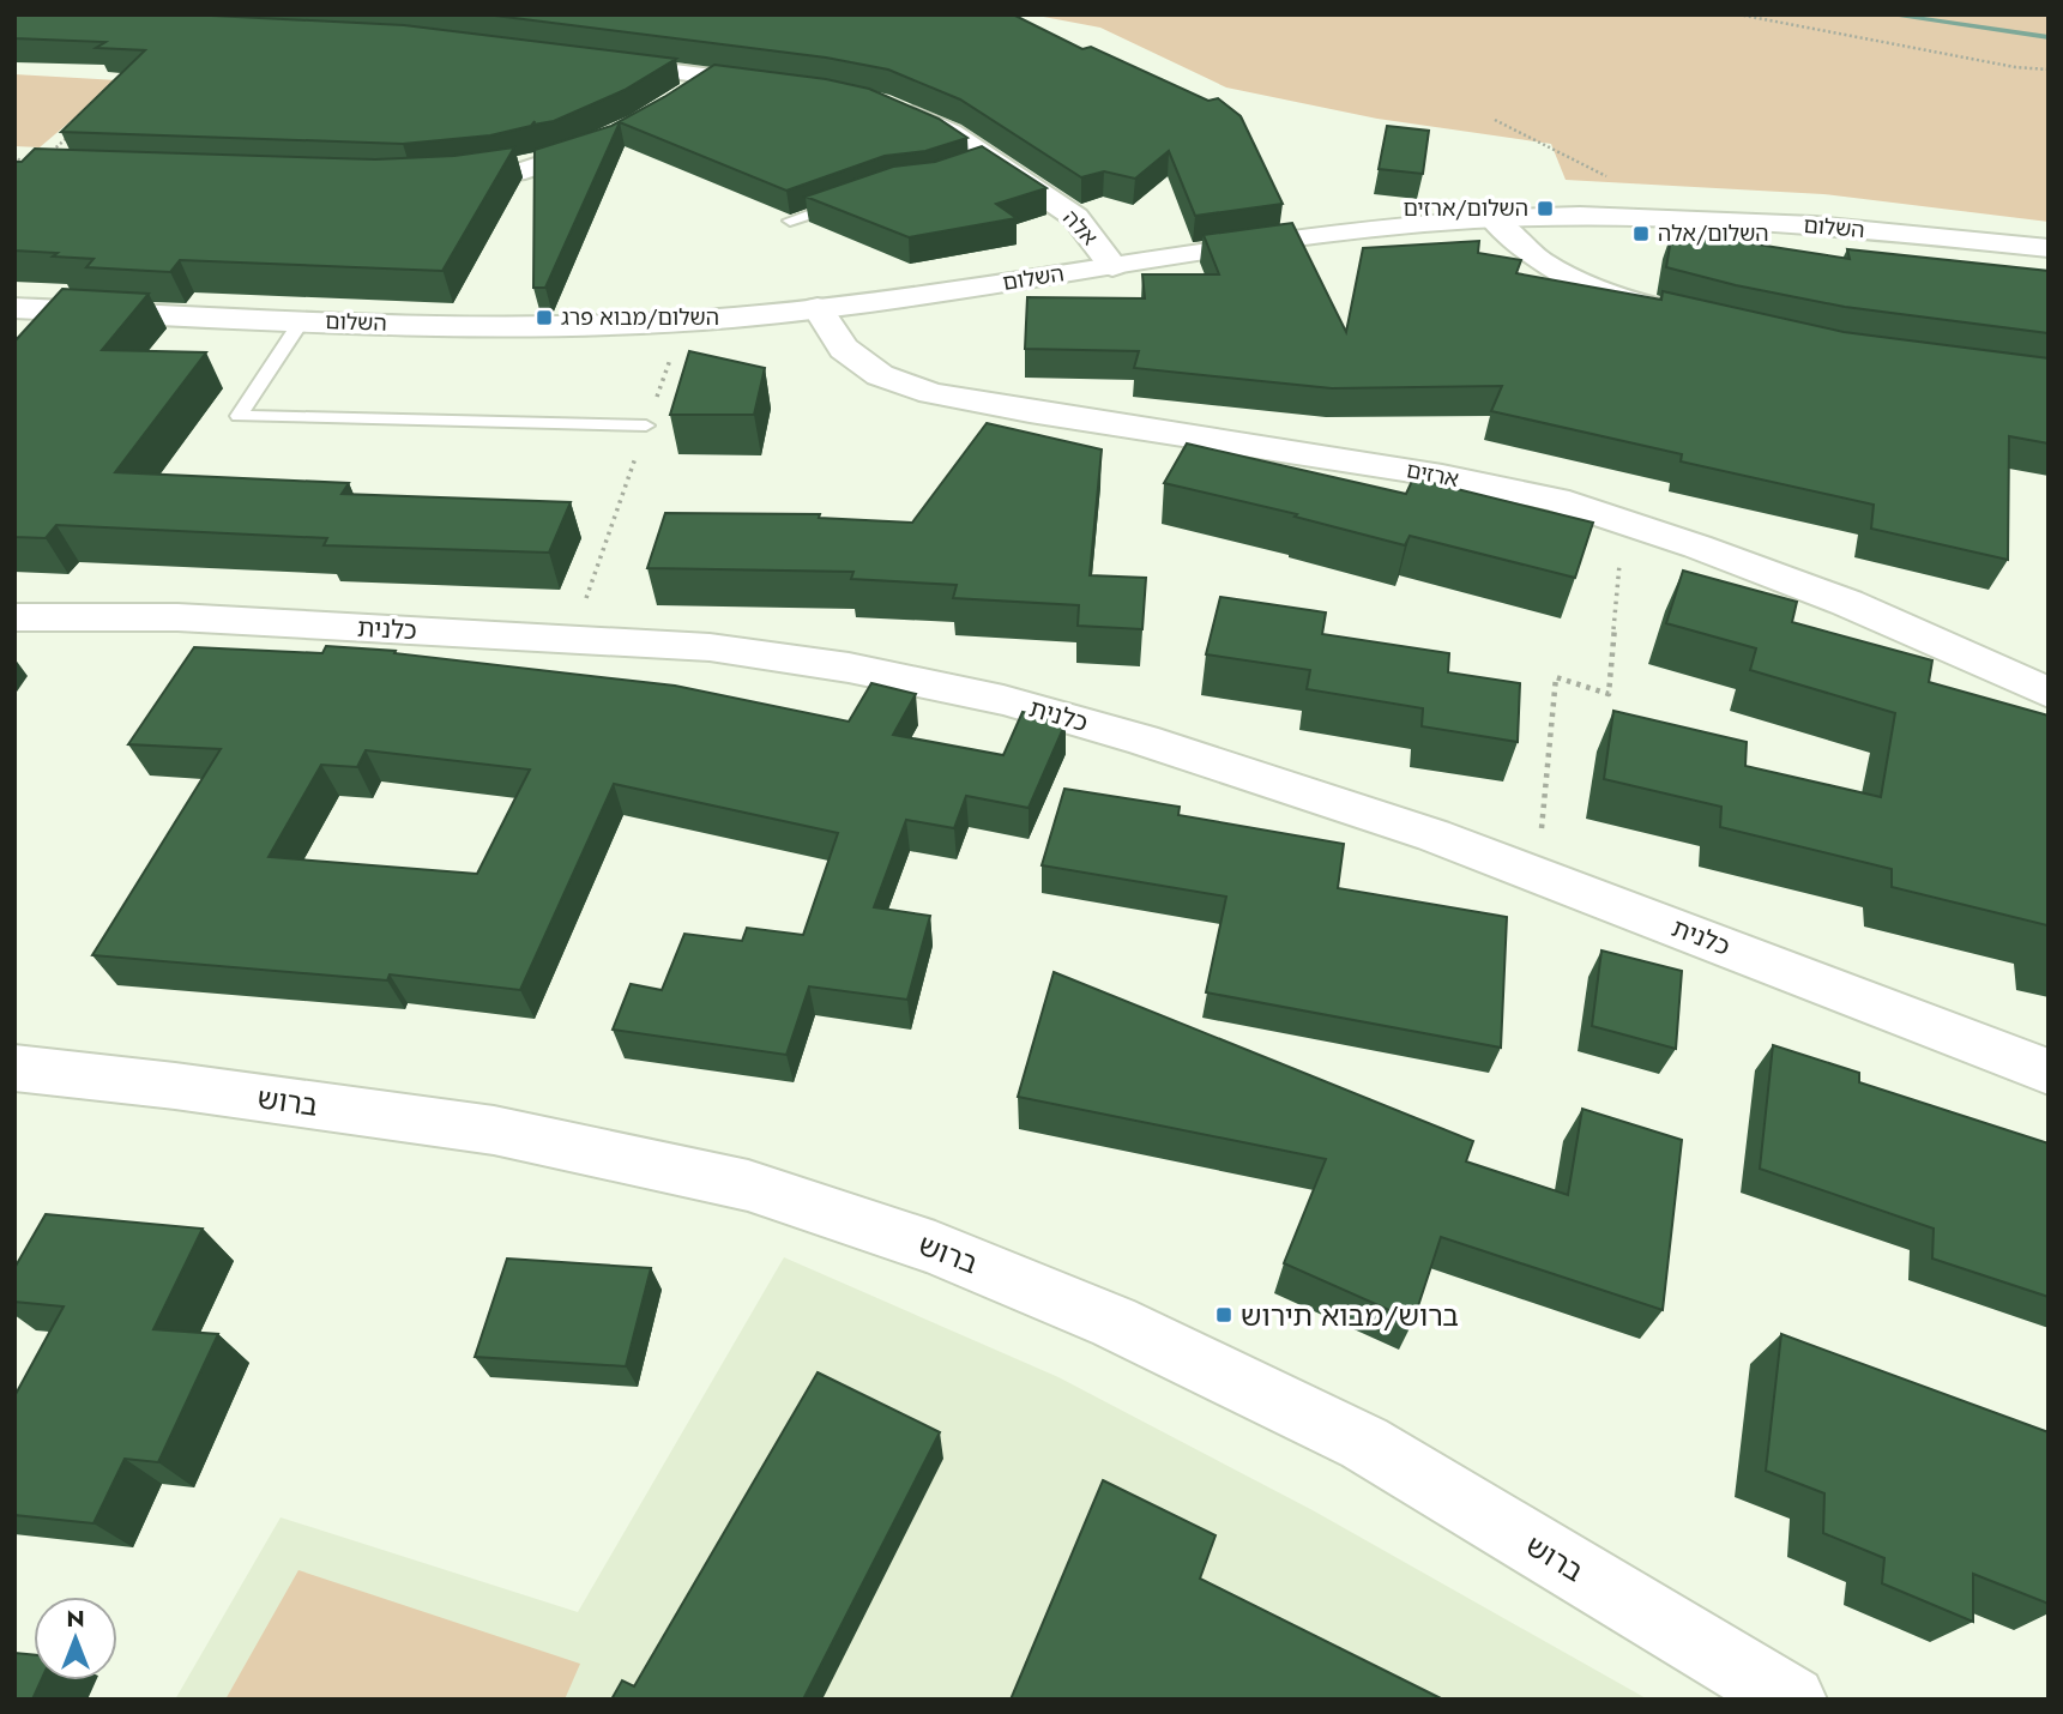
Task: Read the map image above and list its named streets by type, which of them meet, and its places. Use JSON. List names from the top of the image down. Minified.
{"streets":{"street":["אלה","השלום","ארזים","כלנית","ברוש"]},"crossings":[["אלה","השלום"],["השלום","ארזים"]],"places":{"transit":["השלום/ארזים","השלום/אלה","השלום/מבוא פרג","ברוש/מבוא תירוש"]},"north":"top"}
